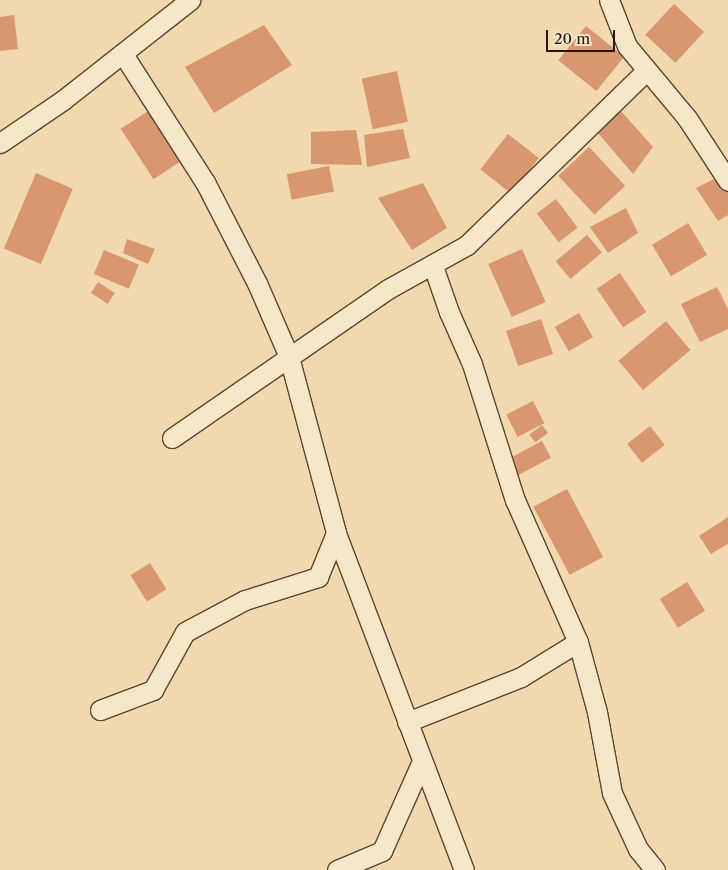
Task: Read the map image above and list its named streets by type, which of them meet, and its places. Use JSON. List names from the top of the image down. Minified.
{"scale_bar":"20 m"}
